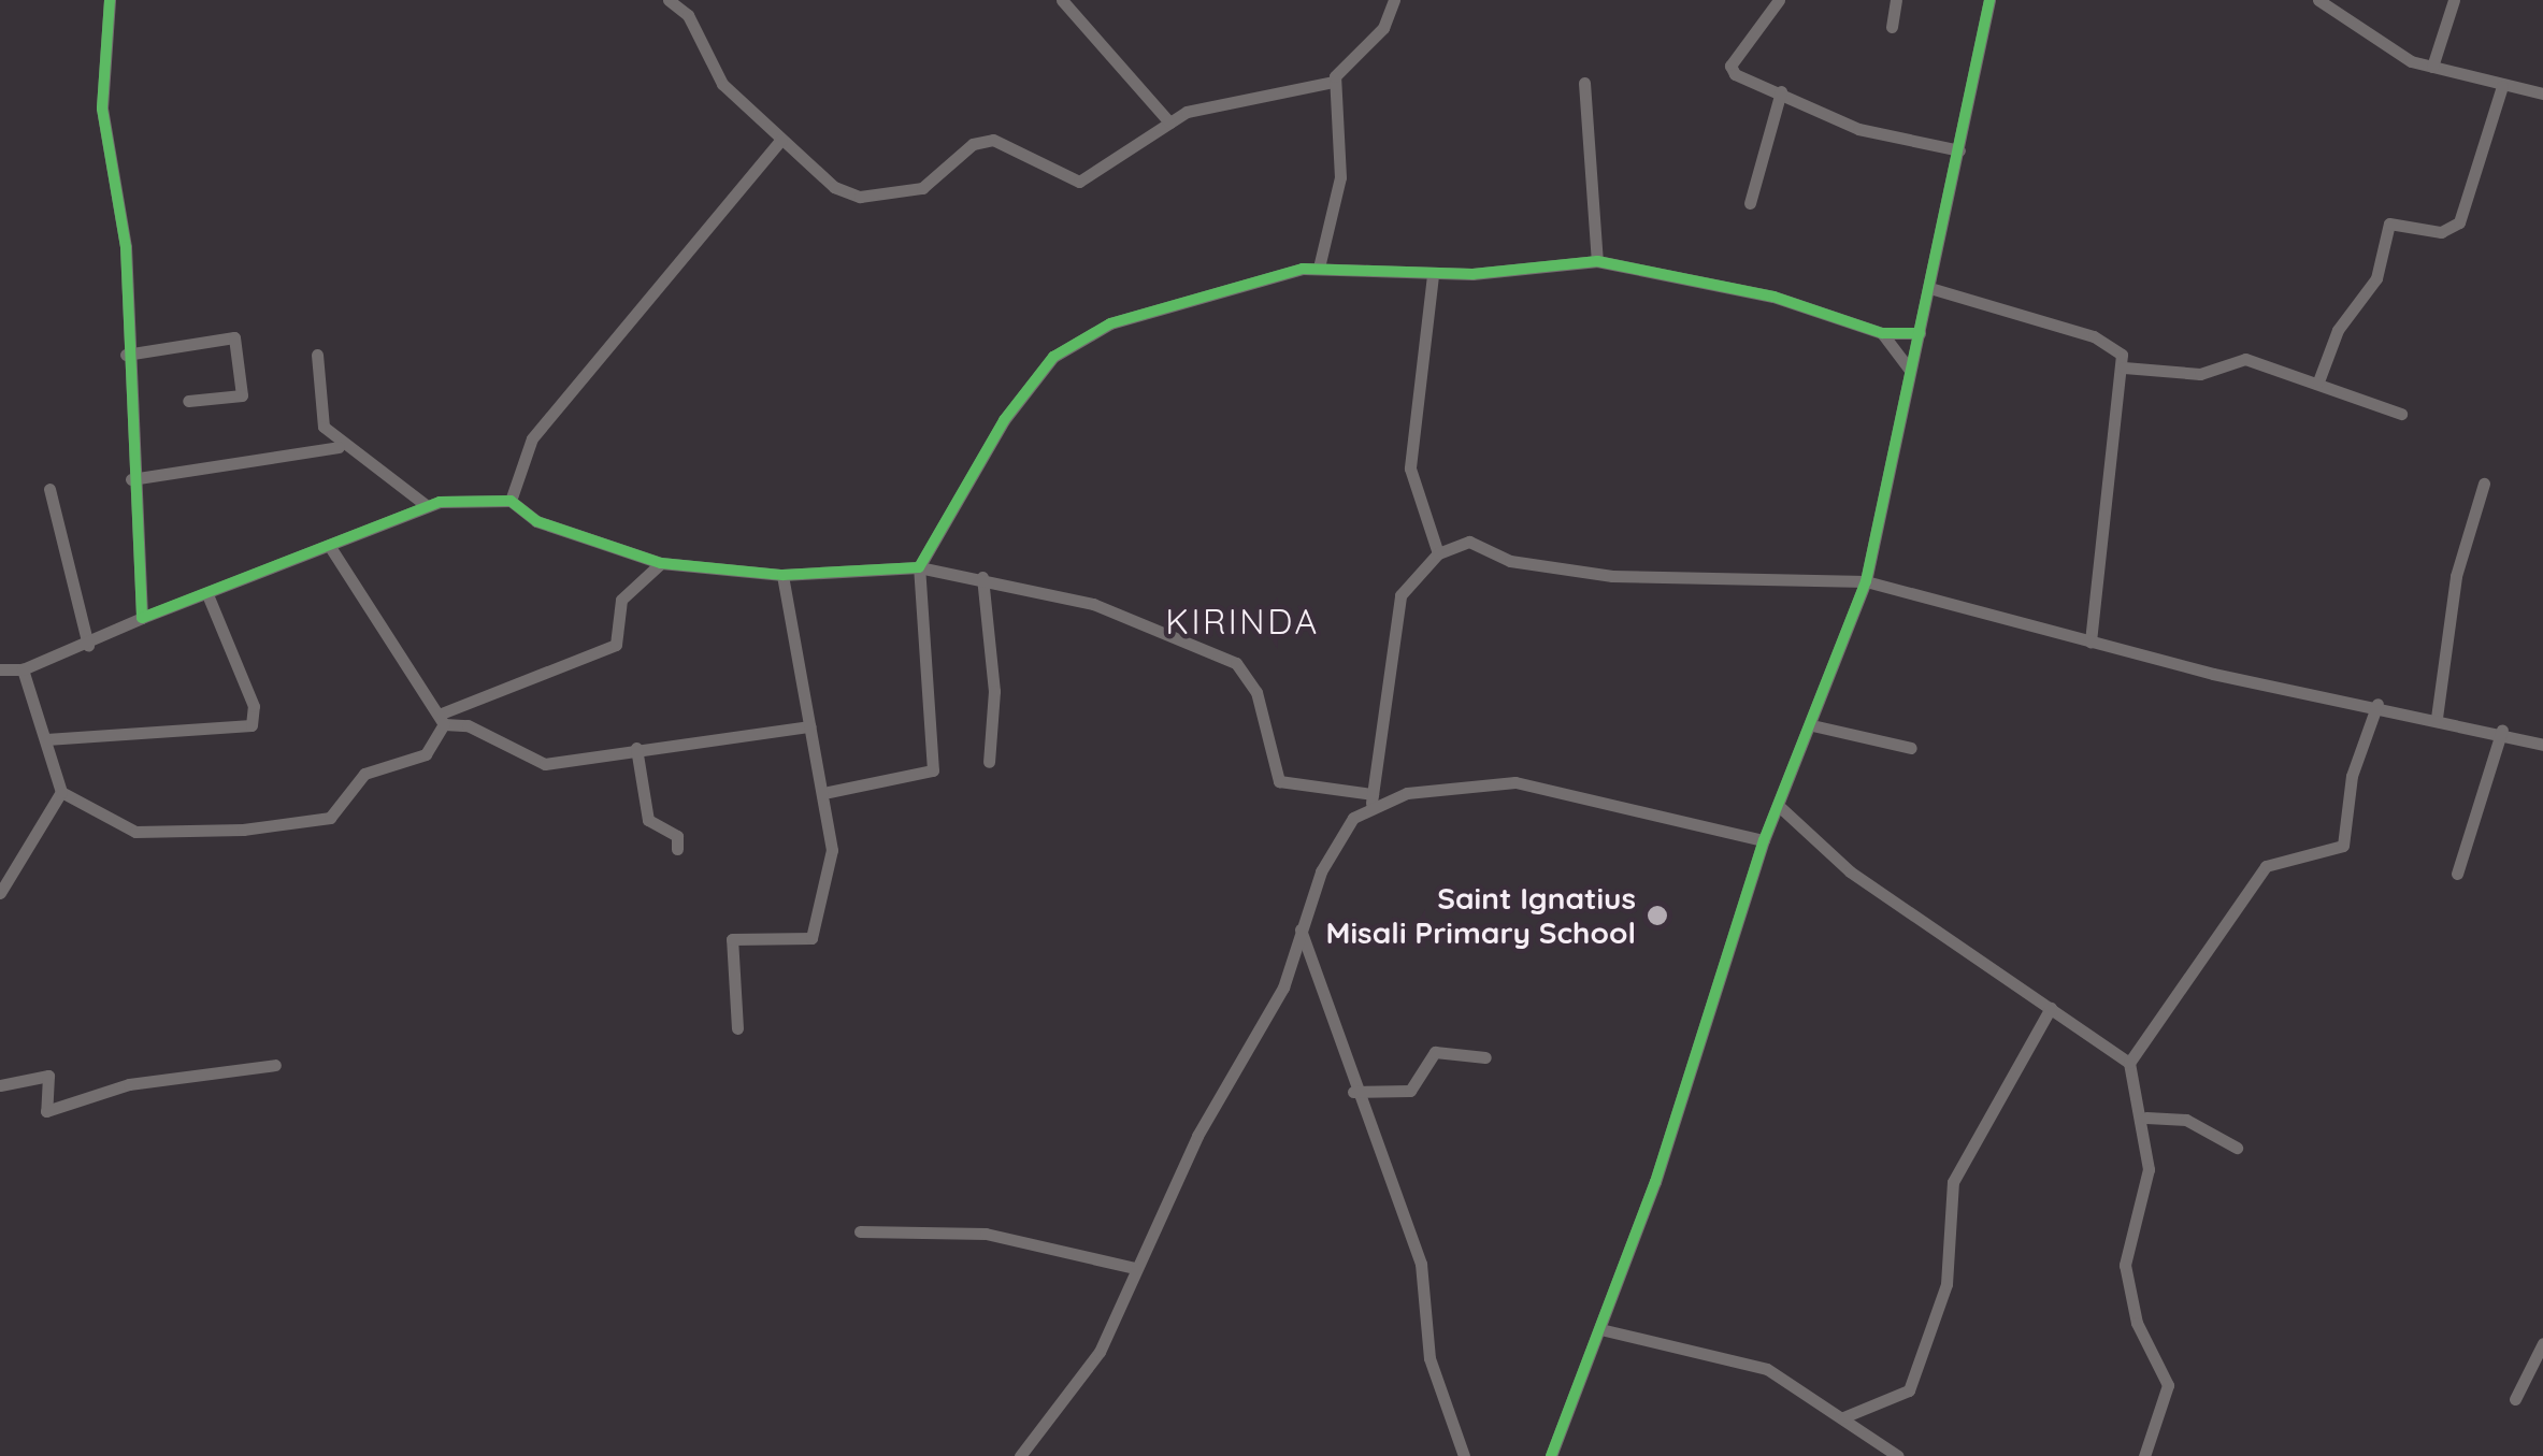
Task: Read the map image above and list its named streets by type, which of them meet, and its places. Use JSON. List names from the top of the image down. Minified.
{"districts":["KIRINDA"],"places":["Saint Ignatius Misali Primary School"]}
